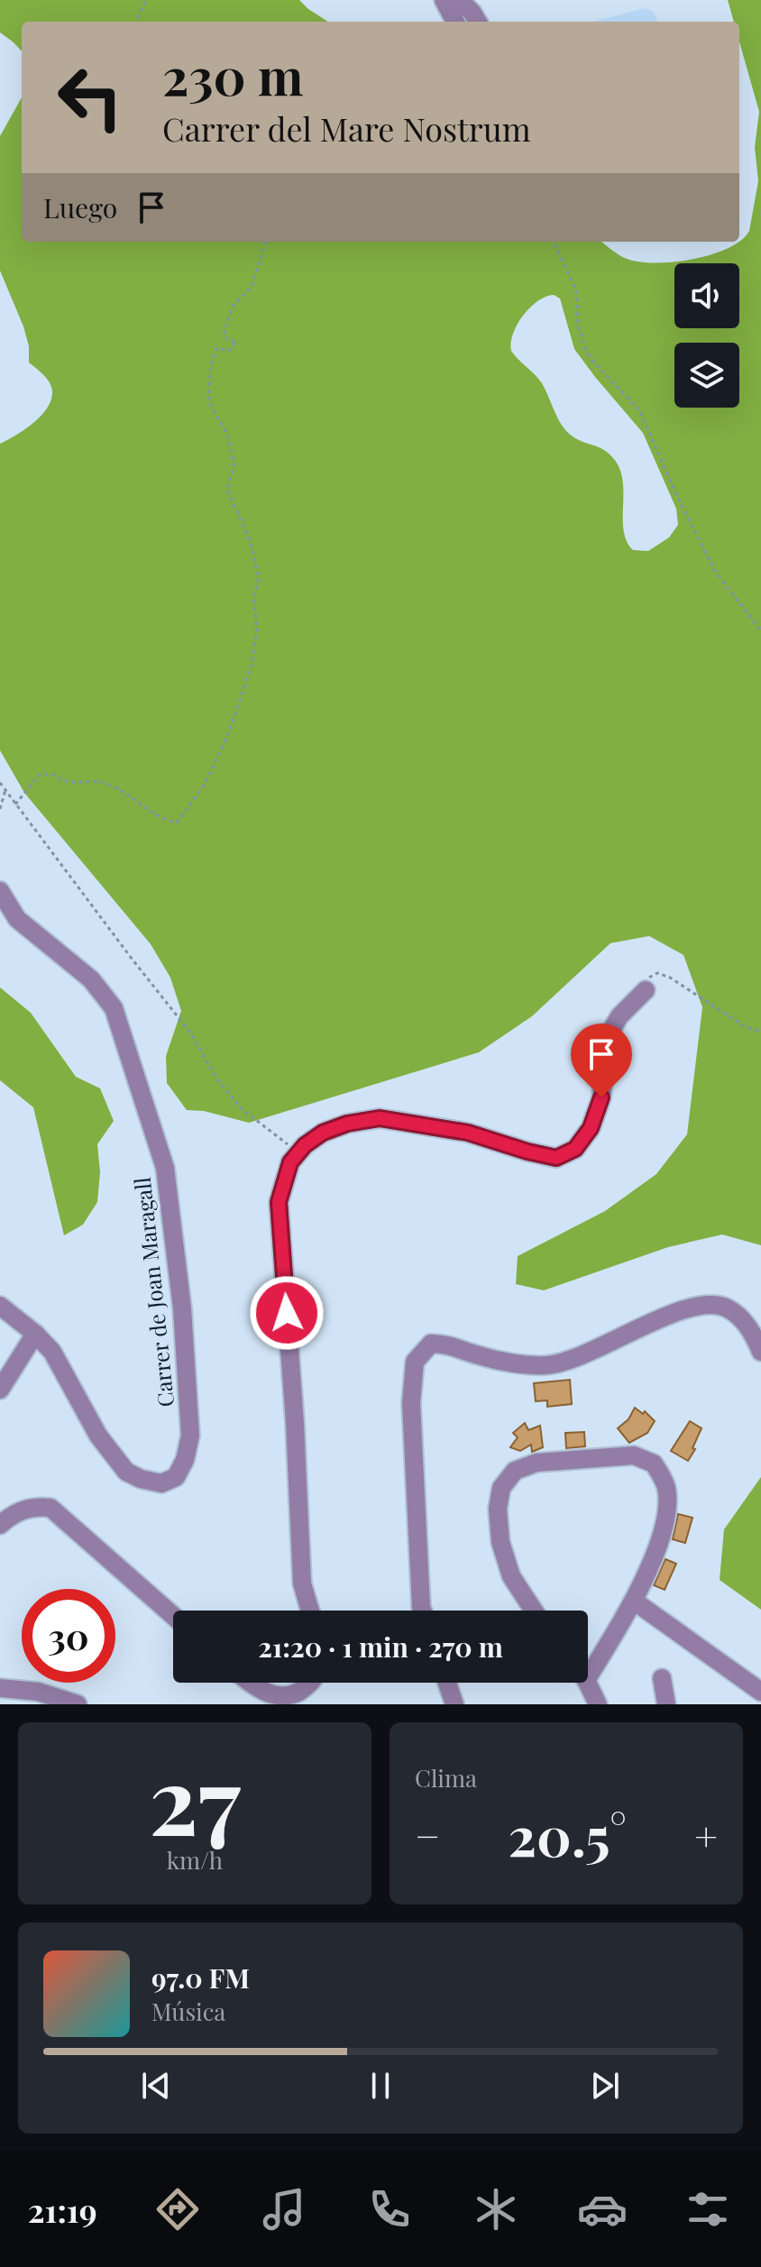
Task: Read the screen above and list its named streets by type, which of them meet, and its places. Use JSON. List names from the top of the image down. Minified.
{"streets":{"street":["Carrer de Joan Maragall"]},"page":{"turn":["230 m","Carrer del Mare Nostrum"],"then":"Luego","limit":"30","trip":"21:20 · 1 min · 270 m","tile":[["27","km/h"],"Clima"],"heat":["−","20.5°","+"],"song":["97.0 FM","Música"],"tabs":"21:19"}}
